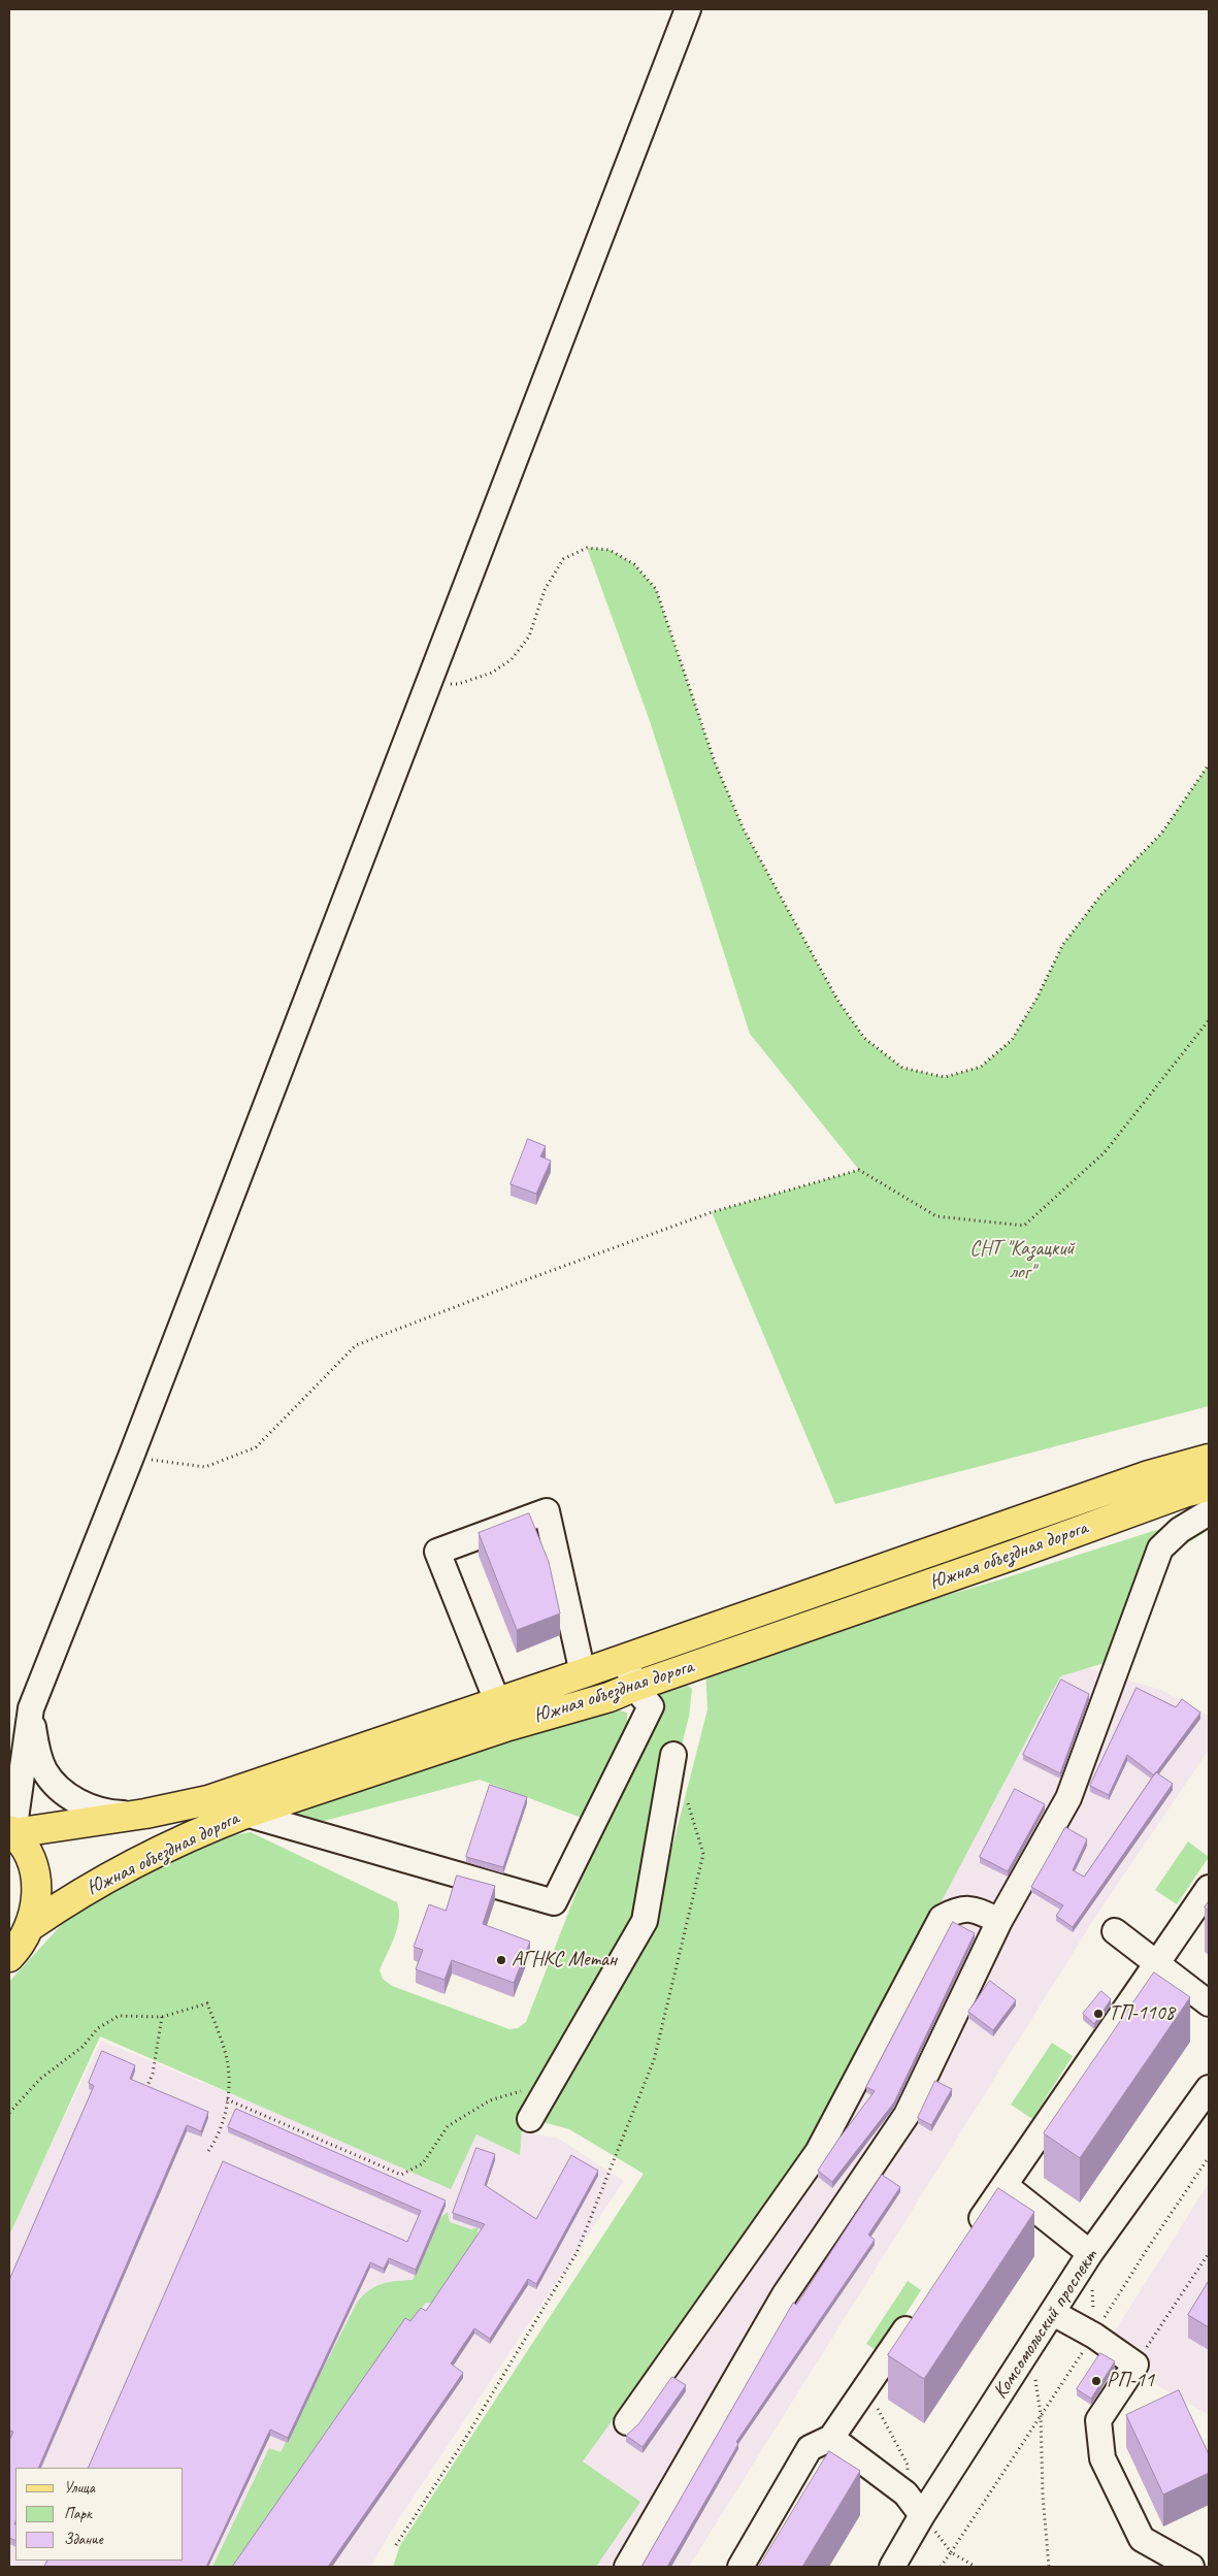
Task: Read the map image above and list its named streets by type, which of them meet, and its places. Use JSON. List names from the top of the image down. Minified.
{"streets":{"main road":["Южная объездная дорога"],"street":["Комсомольский проспект"]},"parks":["СНТ \"Казацкий лог\""],"places":["АГНКС Метан","ТП-1108","РП-11"],"legend":["Улица","Парк","Здание"]}
